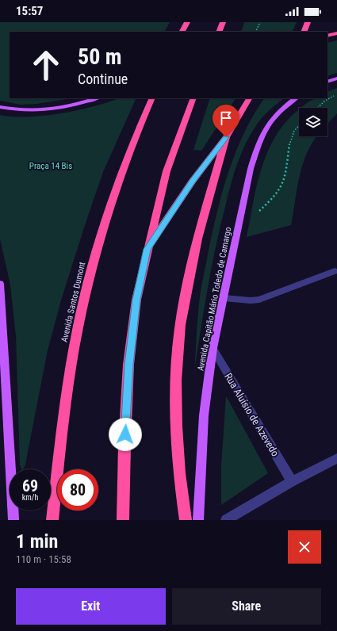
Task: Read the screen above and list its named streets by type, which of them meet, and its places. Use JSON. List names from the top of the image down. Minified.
{"streets":{"highway":["Avenida Santos Dumont"],"main road":["Avenida Capitão Mário Toledo de Camargo"],"street":["Rua Aluísio de Azevedo"]},"crossings":[["Avenida Capitão Mário Toledo de Camargo","Rua Aluísio de Azevedo"]],"parks":["Praça 14 Bis"],"page":{"status":"15:57","turn":["50 m","Continue"],"speed":"69 km/h","limit":"80","heading":["1 min","110 m · 15:58"],"buttons":["Exit","Share"]}}
